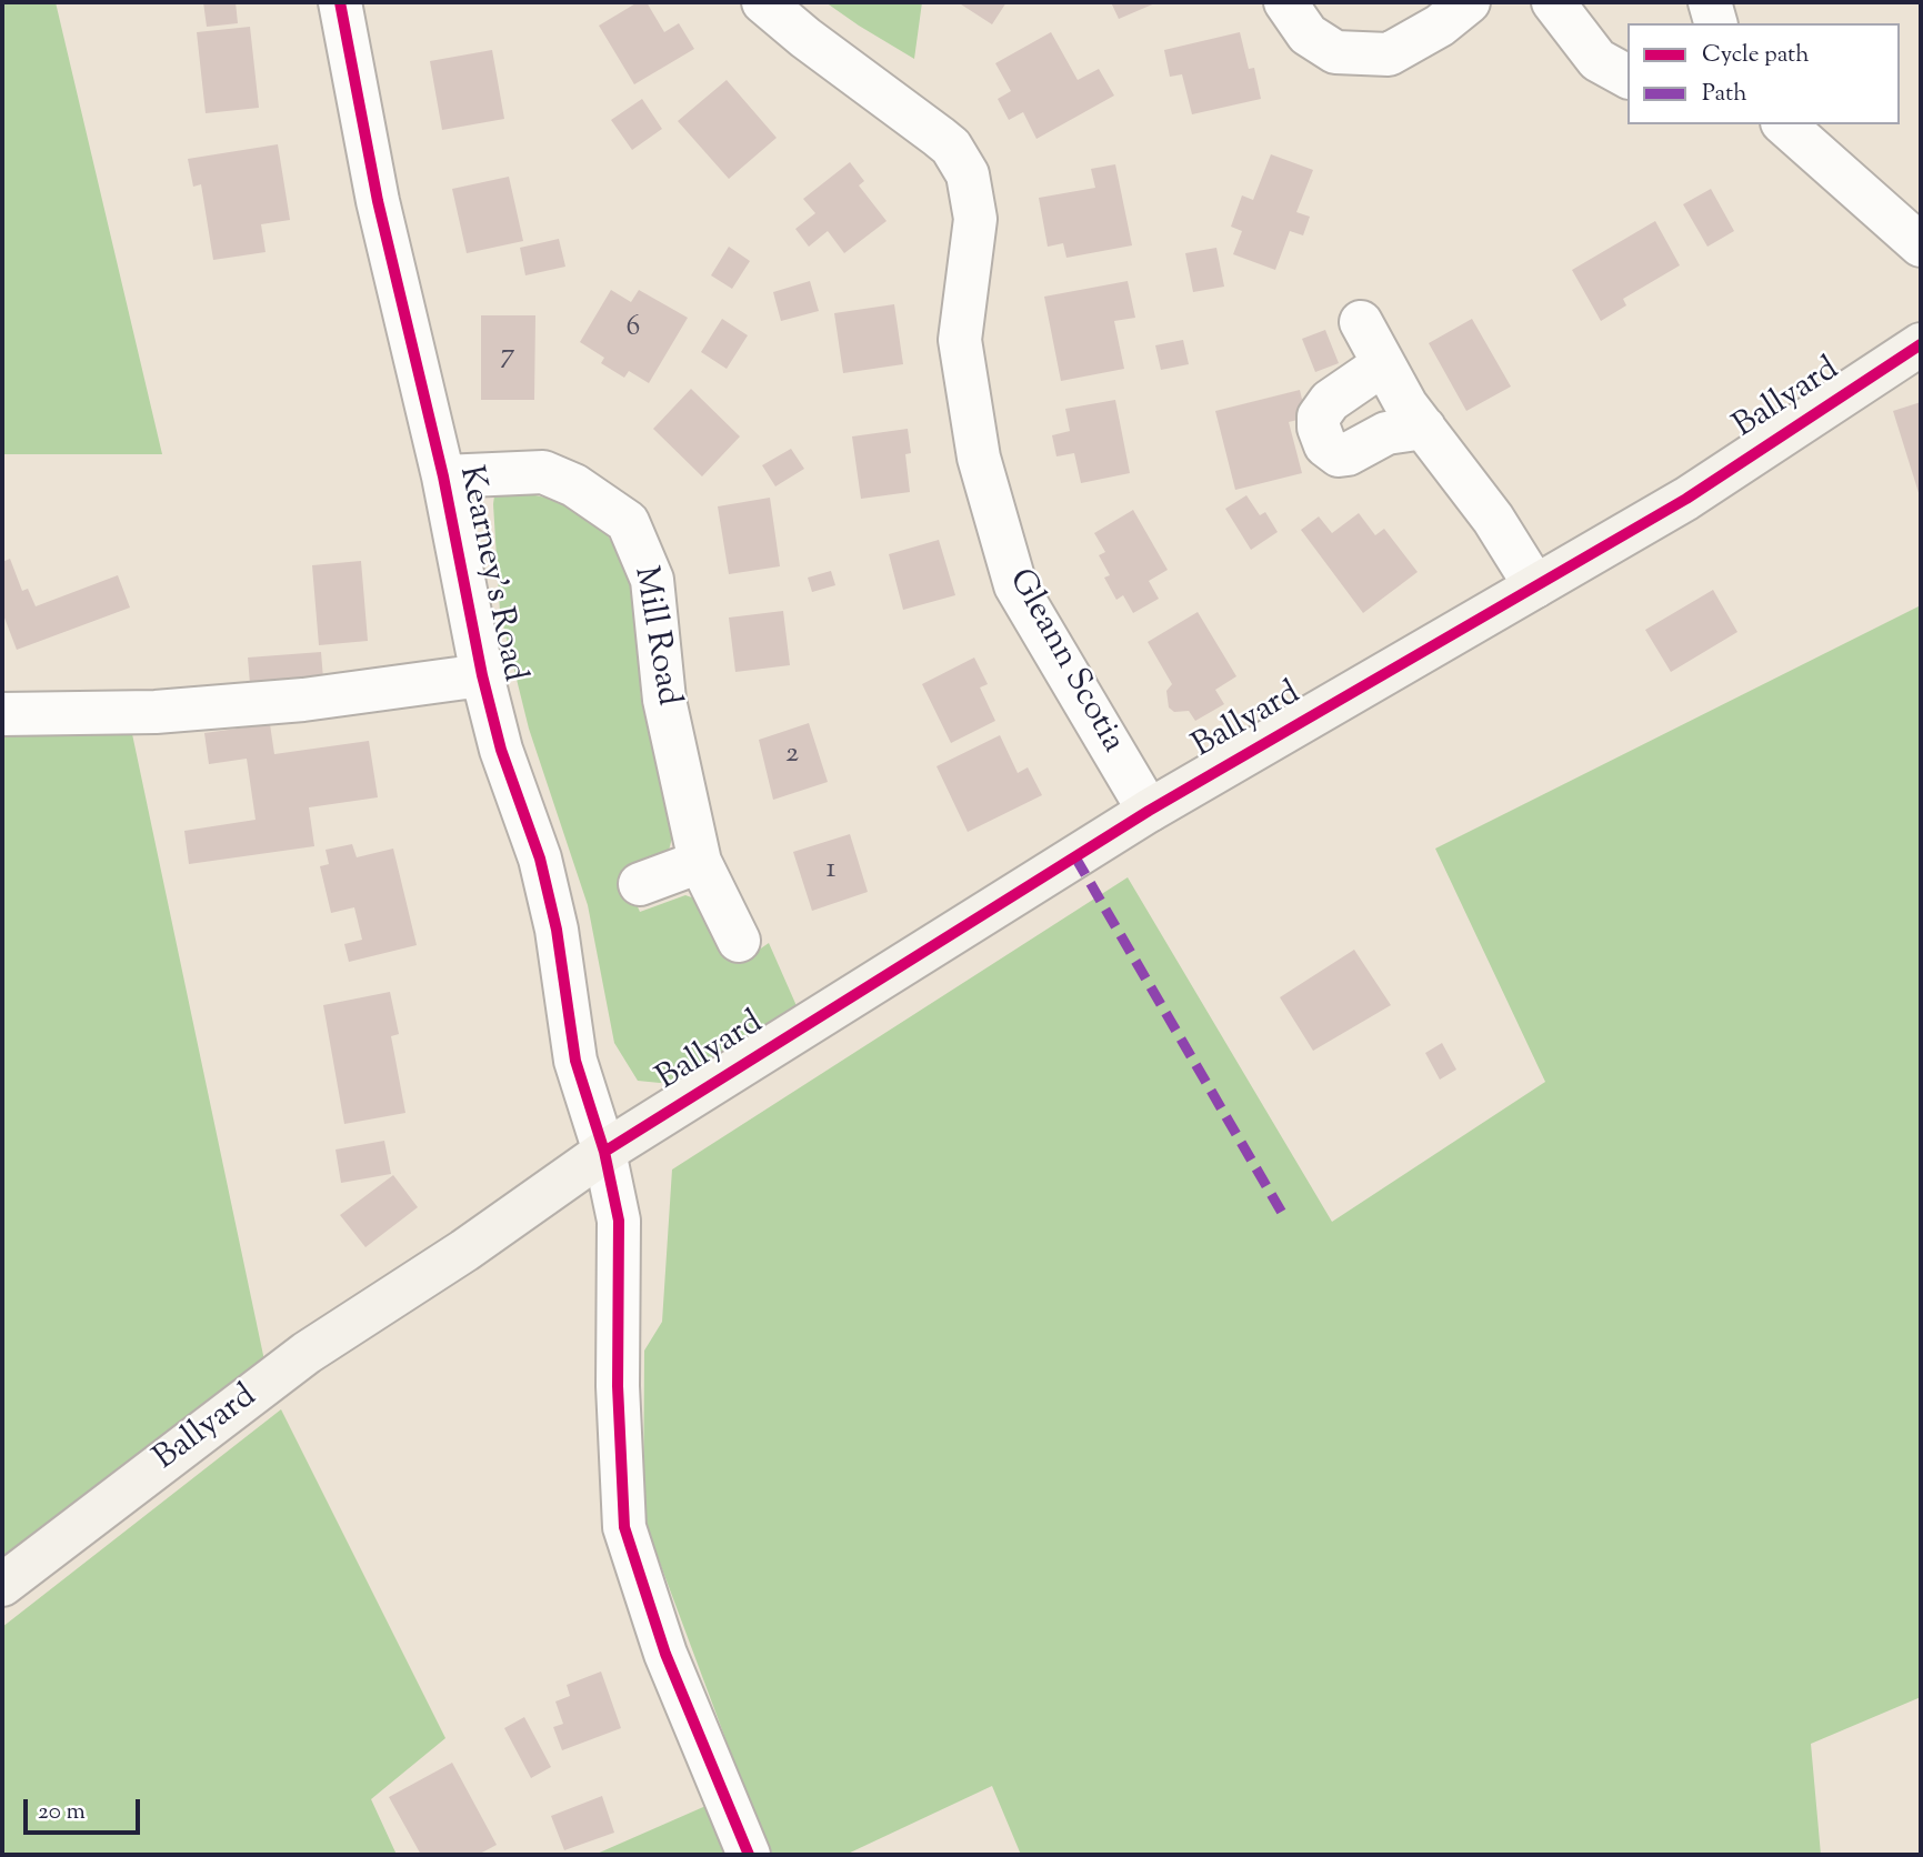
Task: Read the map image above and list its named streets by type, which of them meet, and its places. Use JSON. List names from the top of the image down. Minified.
{"streets":{"street":["Ballyard","Kearney's Road","Mill Road","Gleann Scotia"]},"crossings":[["Ballyard","Kearney's Road"],["Ballyard","Gleann Scotia"],["Kearney's Road","Mill Road"]],"house_numbers":["6","7","2","1"],"legend":["Cycle path","Path"],"scale_bar":"20 m"}
